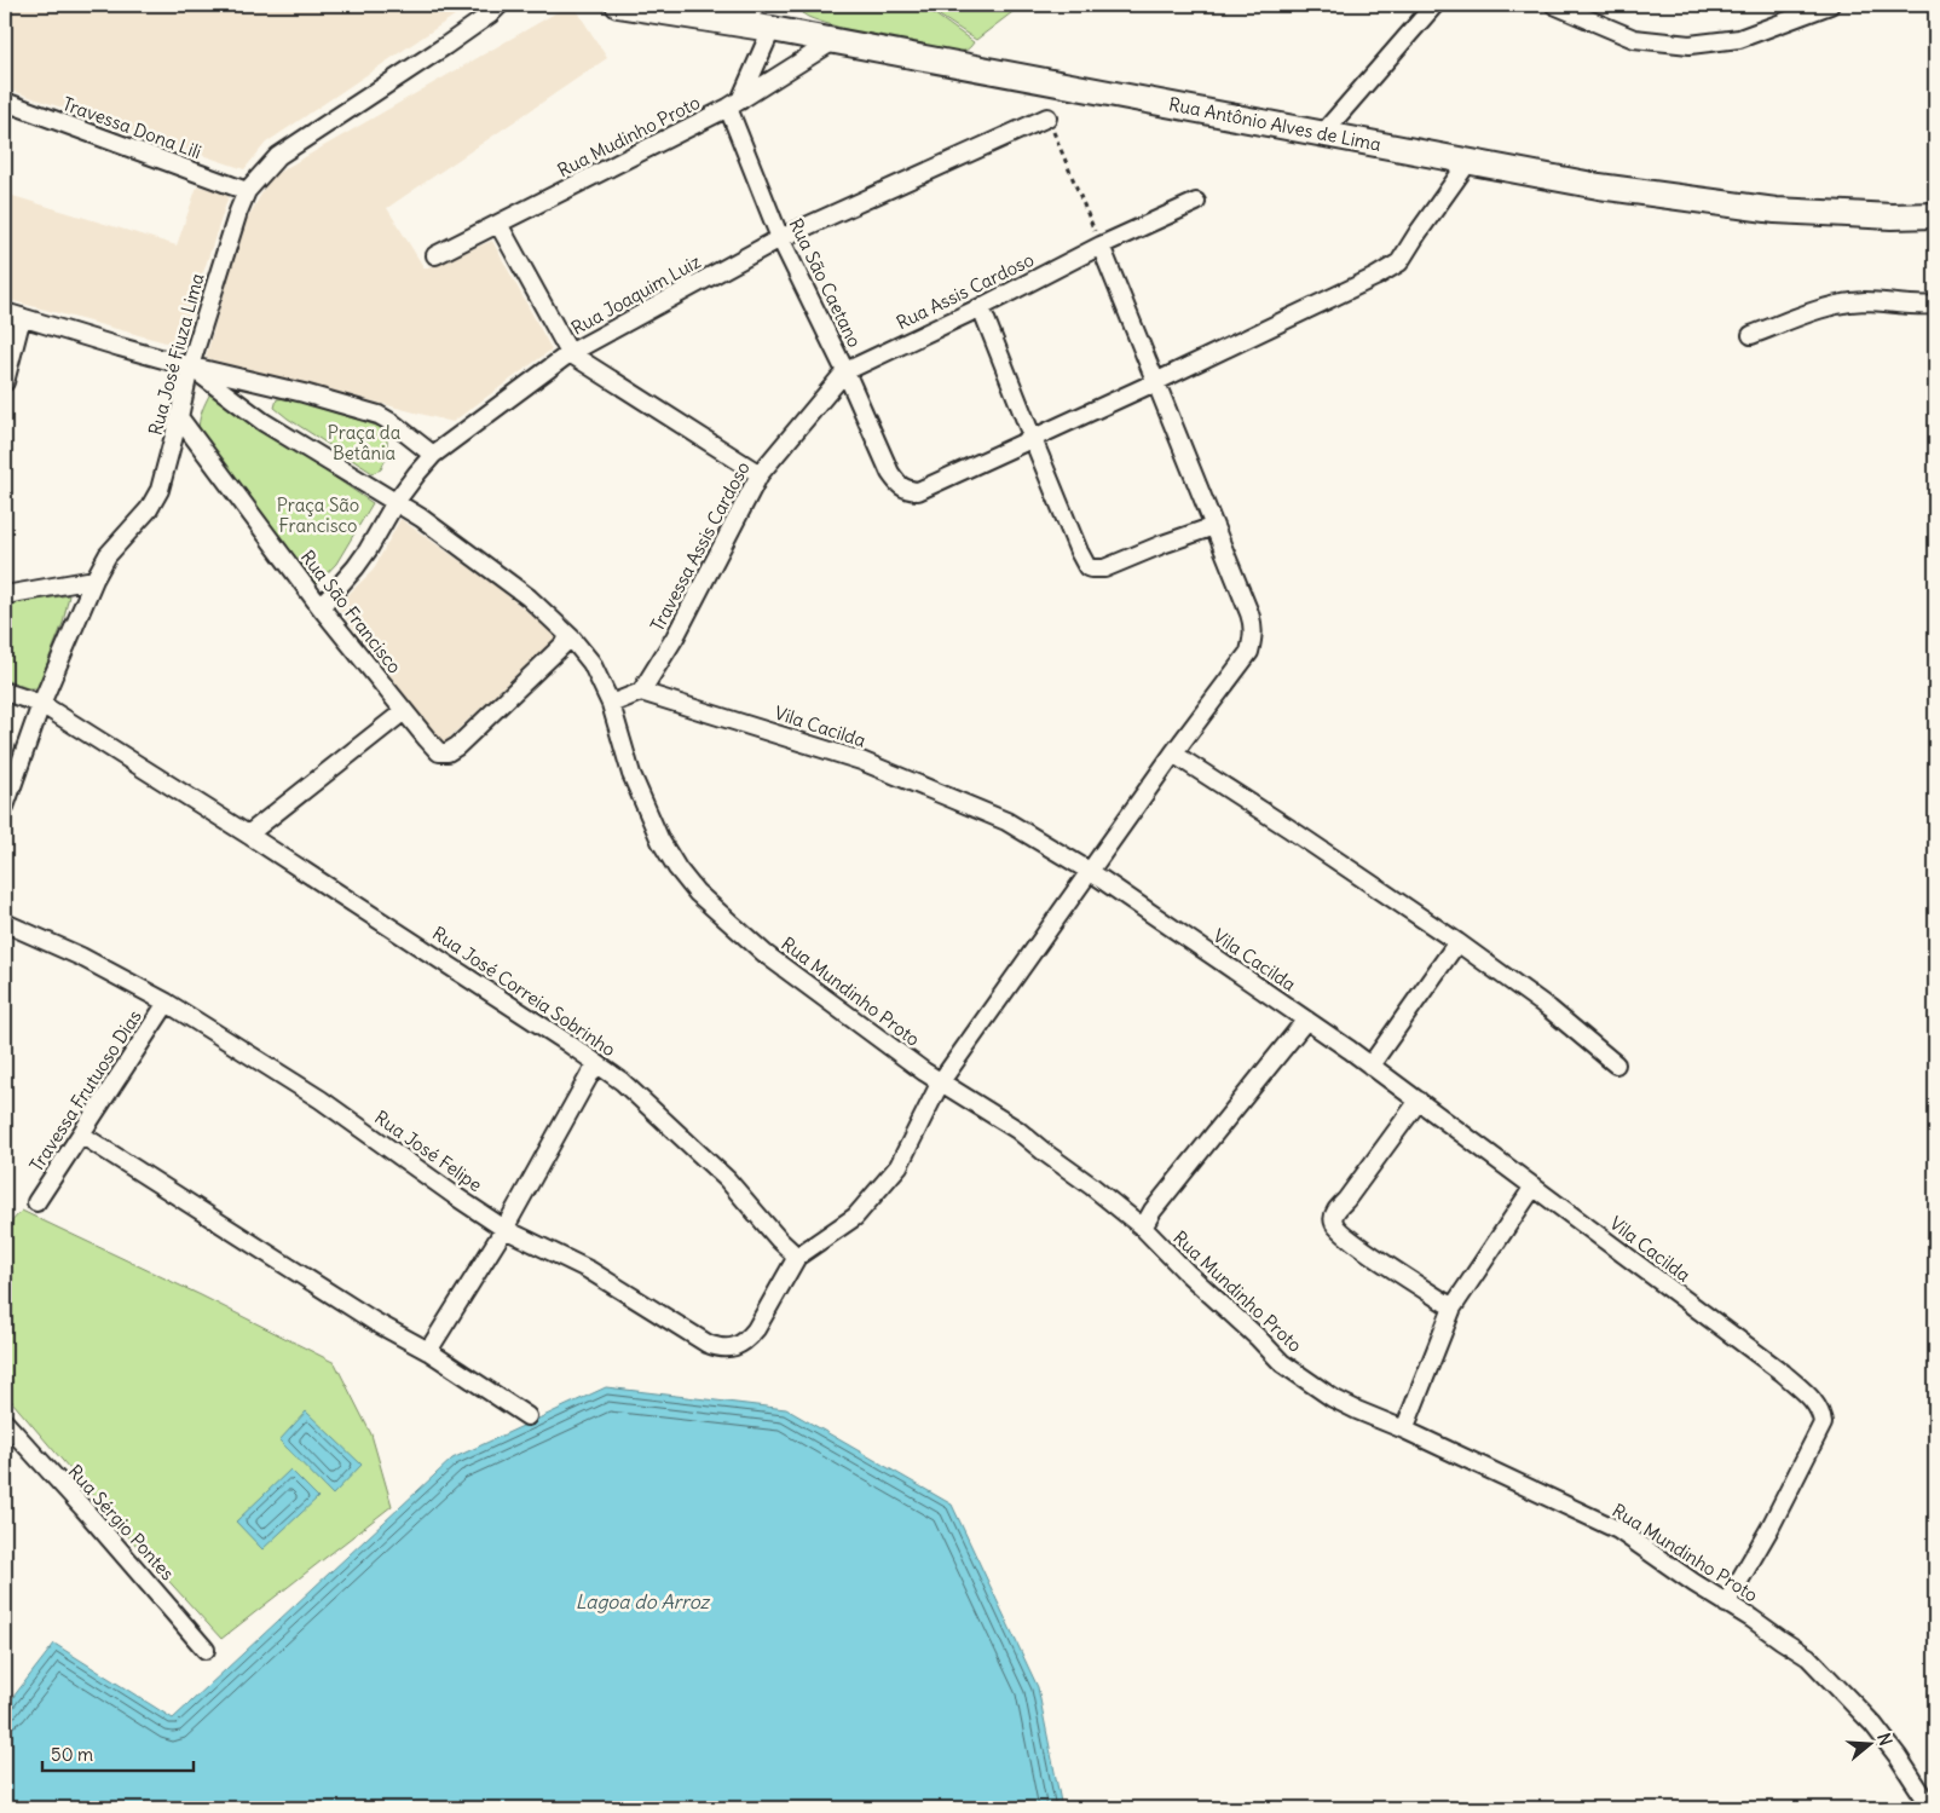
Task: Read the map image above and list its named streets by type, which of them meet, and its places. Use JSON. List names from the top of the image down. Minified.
{"streets":{"main road":["Rua Antônio Alves de Lima"],"street":["Travessa Dona Lili","Rua Mudinho Proto","Rua São Caetano","Rua Assis Cardoso","Rua Joaquim Luiz","Rua José Fiuza Lima","Travessa Assis Cardoso","Rua São Francisco","Vila Cacilda","Rua José Correia Sobrinho","Rua Mundinho Proto","Travessa Frutuoso Dias","Rua José Felipe","Rua Sérgio Pontes"]},"crossings":[["Rua Antônio Alves de Lima","Rua Mudinho Proto"],["Travessa Dona Lili","Rua José Fiuza Lima"],["Rua Mudinho Proto","Rua São Caetano"],["Rua São Caetano","Rua Assis Cardoso"],["Rua São Caetano","Rua Joaquim Luiz"],["Rua São Caetano","Travessa Assis Cardoso"],["Rua Assis Cardoso","Travessa Assis Cardoso"],["Rua Joaquim Luiz","Rua São Francisco"],["Rua Joaquim Luiz","Rua Mundinho Proto"],["Rua José Fiuza Lima","Rua São Francisco"],["Rua José Fiuza Lima","Rua José Correia Sobrinho"],["Rua José Fiuza Lima","Rua Mundinho Proto"],["Travessa Assis Cardoso","Vila Cacilda"],["Rua São Francisco","Rua Mundinho Proto"],["Vila Cacilda","Rua Mundinho Proto"],["Rua José Correia Sobrinho","Rua José Felipe"],["Travessa Frutuoso Dias","Rua José Felipe"]],"water":["Lagoa do Arroz"],"parks":["Praça da Betânia","Praça São Francisco"],"scale_bar":"50 m","north":"right"}
